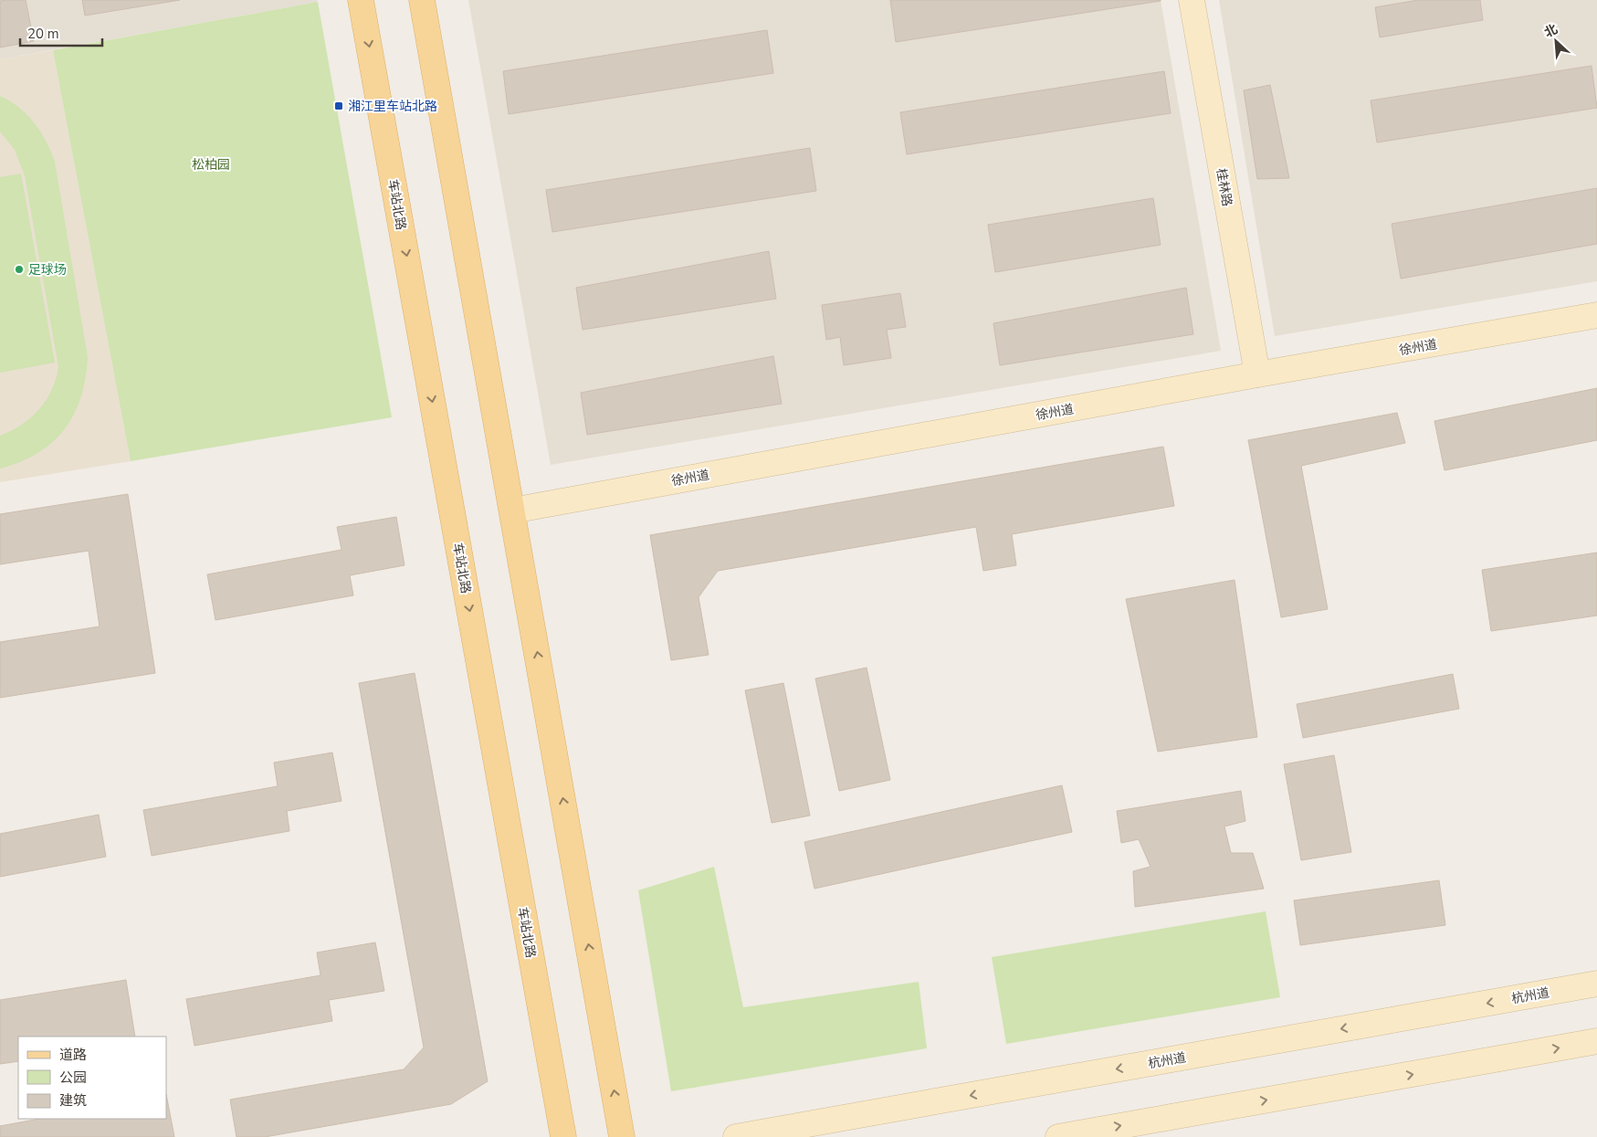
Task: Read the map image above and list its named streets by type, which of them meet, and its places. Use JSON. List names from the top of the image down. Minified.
{"streets":{"main road":["车站北路"],"street":["桂林路","徐州道","杭州道"]},"crossings":[["桂林路","徐州道"]],"parks":["松柏园"],"places":{"transit":["湘江里车站北路"],"other":["足球场"]},"legend":["道路","公园","建筑"],"scale_bar":"20 m","north":"top left"}
